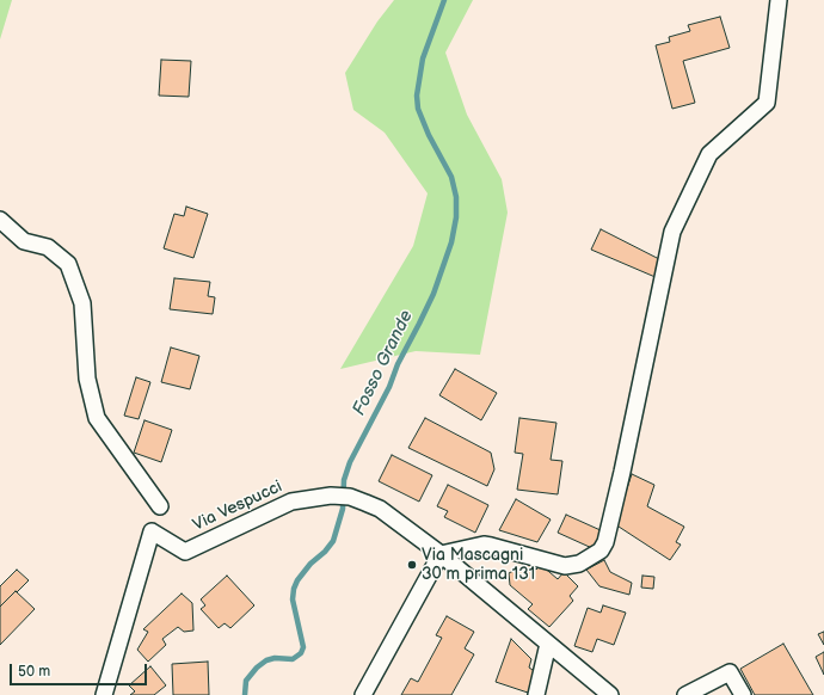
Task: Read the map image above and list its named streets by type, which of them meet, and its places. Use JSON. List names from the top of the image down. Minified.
{"streets":{"street":["Via Vespucci"]},"water":["Fosso Grande"],"places":["Via Mascagni 30 m prima 131"],"scale_bar":"50 m"}
